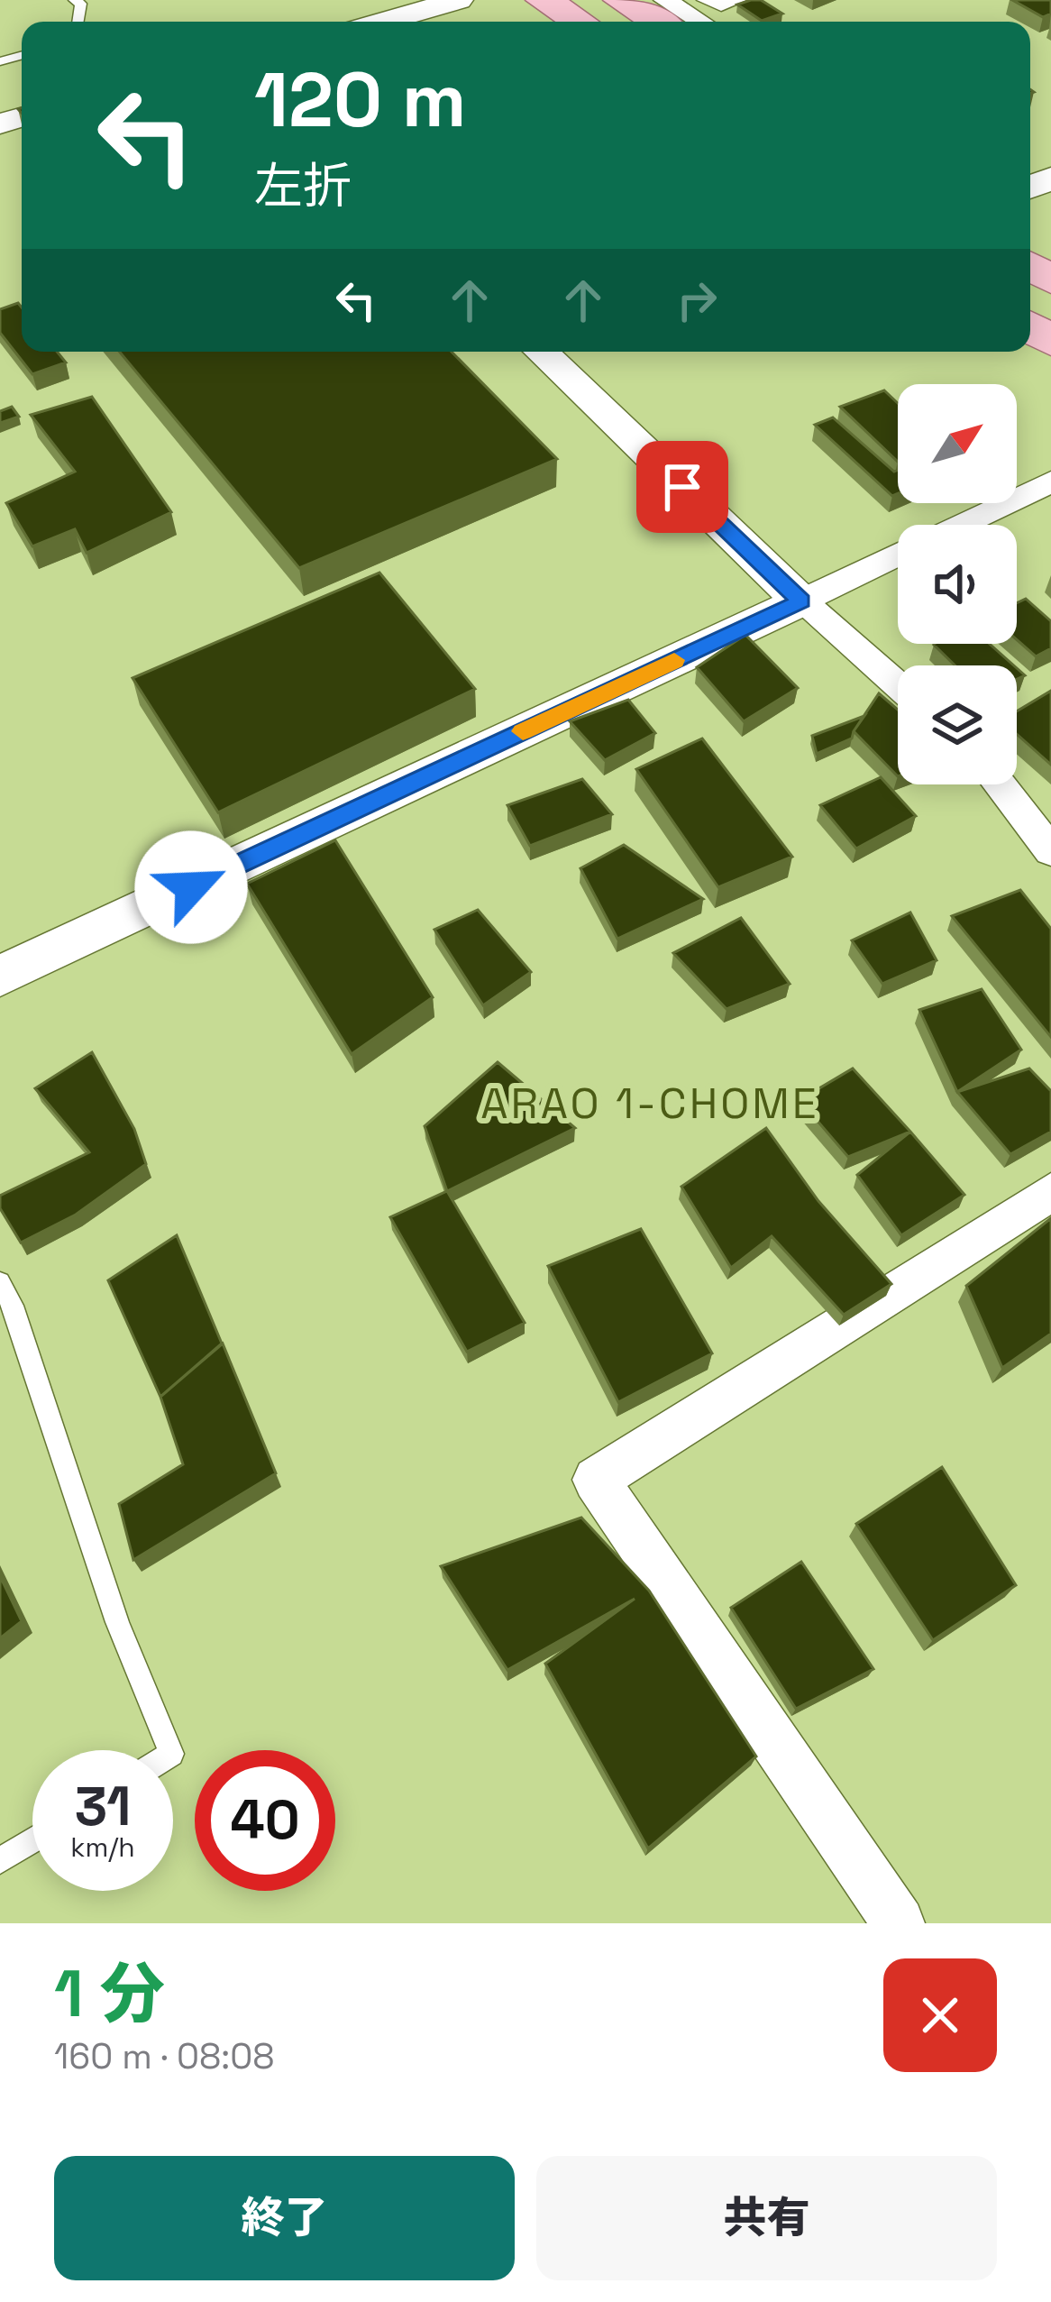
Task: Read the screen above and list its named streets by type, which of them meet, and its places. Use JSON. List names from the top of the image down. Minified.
{"districts":["ARAO 1-CHOME"],"north":"top right","page":{"turn":["120 m","左折"],"speed":"31 km/h","limit":"40","heading":["1 分","160 m · 08:08"],"buttons":["終了","共有"]}}
